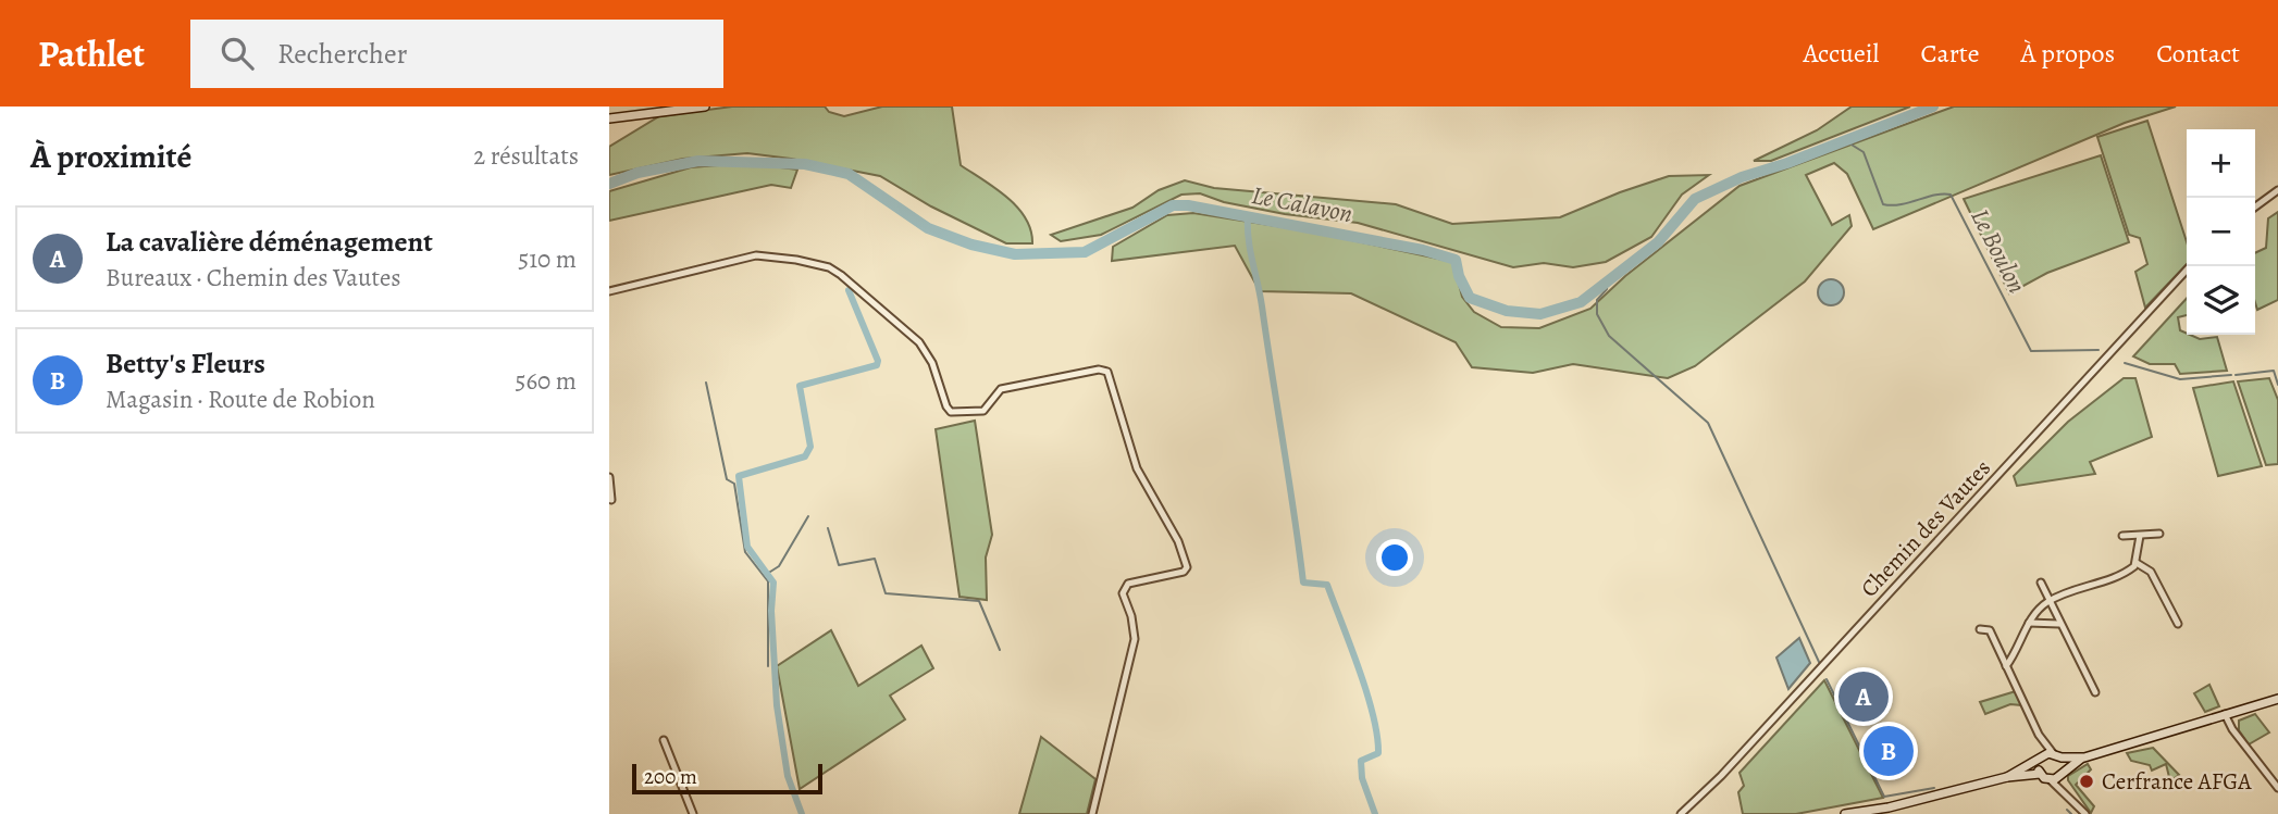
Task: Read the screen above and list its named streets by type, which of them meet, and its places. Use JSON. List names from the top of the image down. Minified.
{"streets":{"street":["Chemin des Vautes"]},"water":["Le Calavon","Le Boulon"],"places":["Cerfrance AFGA"],"scale_bar":"200 m","page":{"header":"Pathlet","search":"Rechercher","nav":["Accueil","Carte","À propos","Contact"],"heading":["À proximité","2 résultats"],"map_buttons":["+","−"],"list":[{"mark":"A","name":"La cavalière déménagement","note":"Bureaux · Chemin des Vautes","value":"510 m"},{"mark":"B","name":"Betty's Fleurs","note":"Magasin · Route de Robion","value":"560 m"}],"pins":["A","B"],"scale":"200 m"}}
